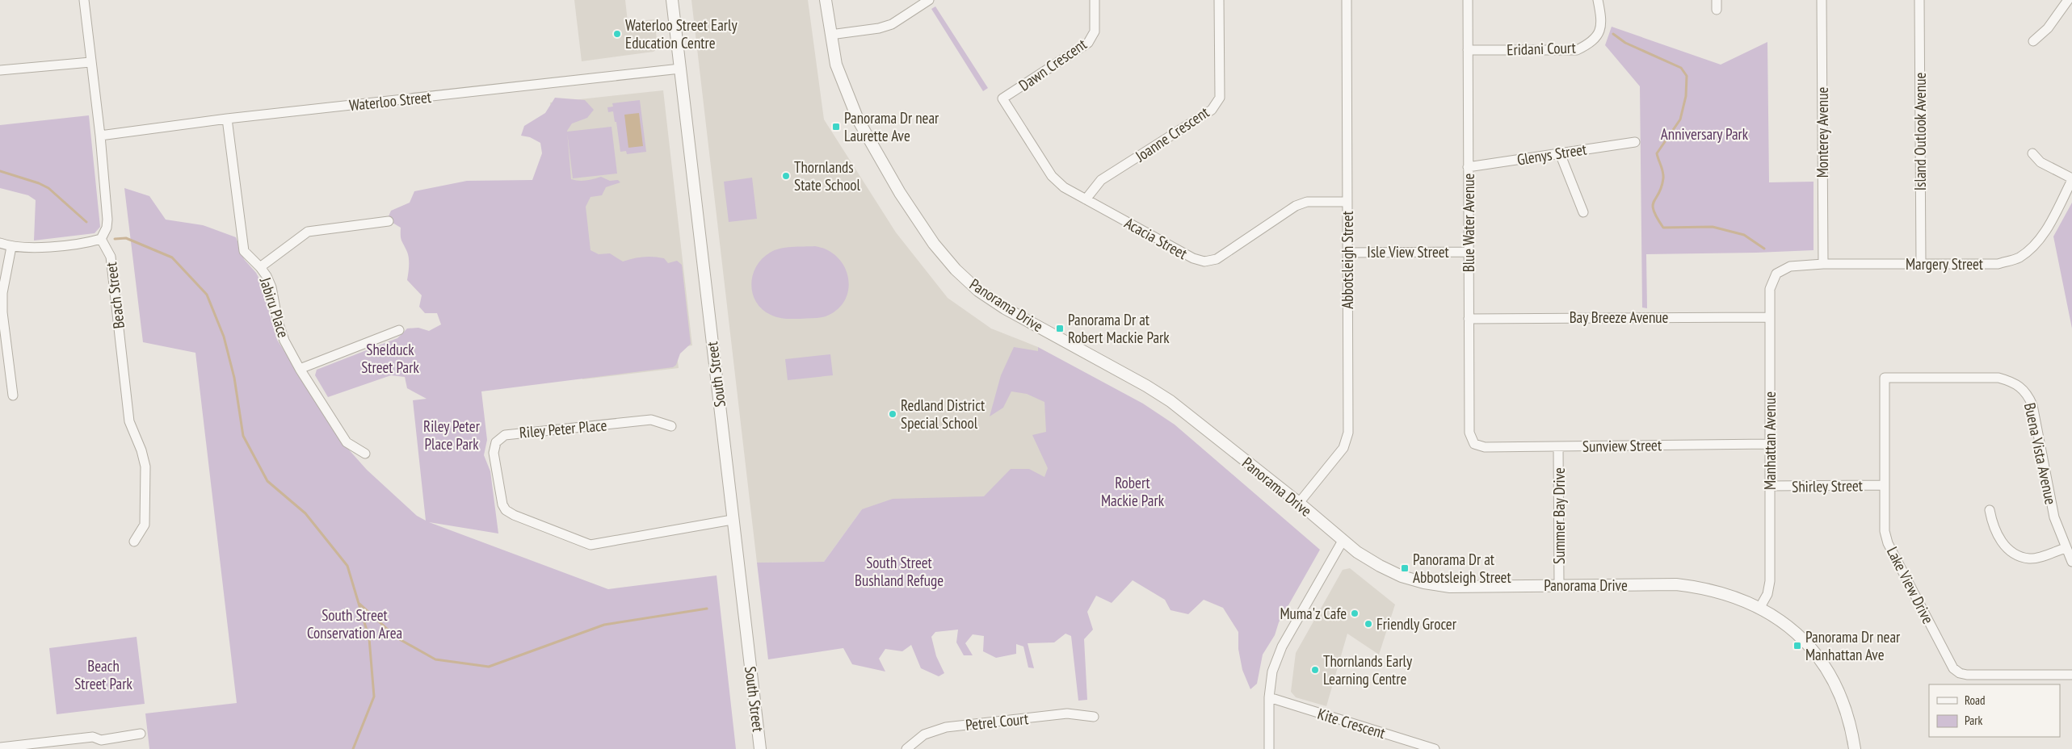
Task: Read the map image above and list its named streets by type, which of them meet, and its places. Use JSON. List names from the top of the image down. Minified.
{"streets":{"street":["Eridani Court","Dawn Crescent","Waterloo Street","Island Outlook Avenue","Monterey Avenue","Joanne Crescent","Glenys Street","Blue Water Avenue","Acacia Street","Isle View Street","Abbotsleigh Street","Margery Street","Beach Street","Panorama Drive","Jabiru Place","Bay Breeze Avenue","South Street","Riley Peter Place","Manhattan Avenue","Sunview Street","Buena Vista Avenue","Shirley Street","Summer Bay Drive","Lake View Drive","Petrel Court","Kite Crescent"]},"crossings":[["Eridani Court","Blue Water Avenue"],["Dawn Crescent","Acacia Street"],["Waterloo Street","Jabiru Place"],["Waterloo Street","South Street"],["Island Outlook Avenue","Margery Street"],["Monterey Avenue","Margery Street"],["Joanne Crescent","Acacia Street"],["Glenys Street","Blue Water Avenue"],["Blue Water Avenue","Isle View Street"],["Blue Water Avenue","Bay Breeze Avenue"],["Blue Water Avenue","Sunview Street"],["Acacia Street","Abbotsleigh Street"],["Isle View Street","Abbotsleigh Street"],["Abbotsleigh Street","Panorama Drive"],["Margery Street","Manhattan Avenue"],["Panorama Drive","Manhattan Avenue"],["Panorama Drive","Summer Bay Drive"],["Bay Breeze Avenue","Manhattan Avenue"],["South Street","Riley Peter Place"],["Manhattan Avenue","Sunview Street"],["Manhattan Avenue","Shirley Street"],["Sunview Street","Summer Bay Drive"],["Buena Vista Avenue","Lake View Drive"],["Shirley Street","Lake View Drive"]],"parks":["Anniversary Park","Shelduck Street Park","Riley Peter Place Park","Robert Mackie Park","South Street Bushland Refuge","South Street Conservation Area","Beach Street Park"],"places":{"other":["Waterloo Street Early Education Centre","Thornlands State School","Redland District Special School","Muma'z Cafe","Friendly Grocer","Thornlands Early Learning Centre"],"transit":["Panorama Dr near Laurette Ave","Panorama Dr at Robert Mackie Park","Panorama Dr at Abbotsleigh Street","Panorama Dr near Manhattan Ave"]},"legend":["Road","Park"]}
